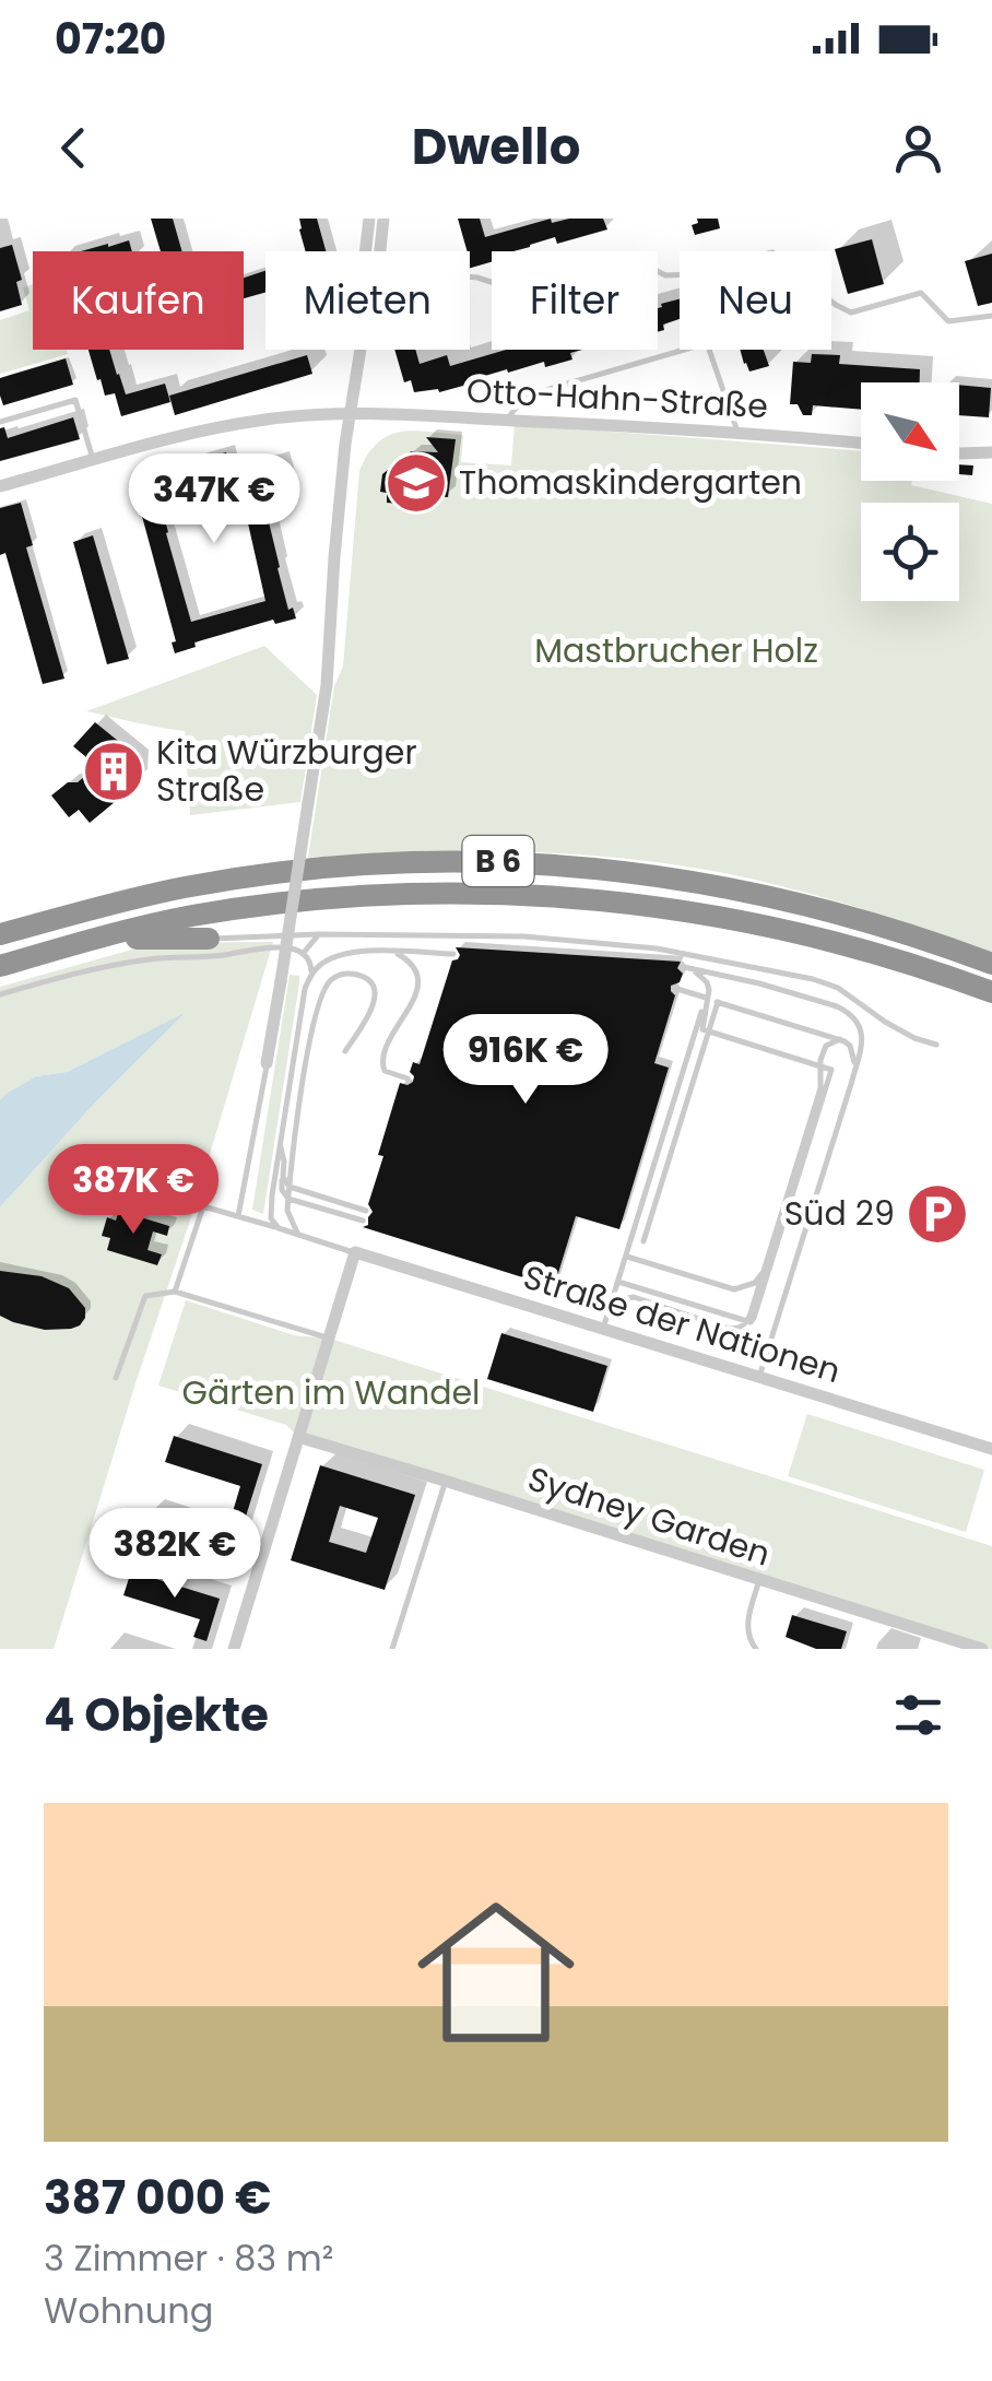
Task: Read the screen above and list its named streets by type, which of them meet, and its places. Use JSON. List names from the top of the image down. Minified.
{"streets":{"highway":["B 6"],"street":["Otto-Hahn-Straße","Straße der Nationen","Sydney Garden"]},"parks":["Mastbrucher Holz","Gärten im Wandel"],"places":{"school or university":["Thomaskindergarten"],"building":["Kita Würzburger Straße"],"parking":["Süd 29"]},"north":"bottom right","page":{"status":"07:20","header":"Dwello","chip":["Kaufen","Mieten","Filter","Neu"],"price":["347K €","916K €","387K €","382K €"],"heading":"4 Objekte","list":[{"name":"387 000 €","note":"3 Zimmer · 83 m² · Wohnung"}]}}
